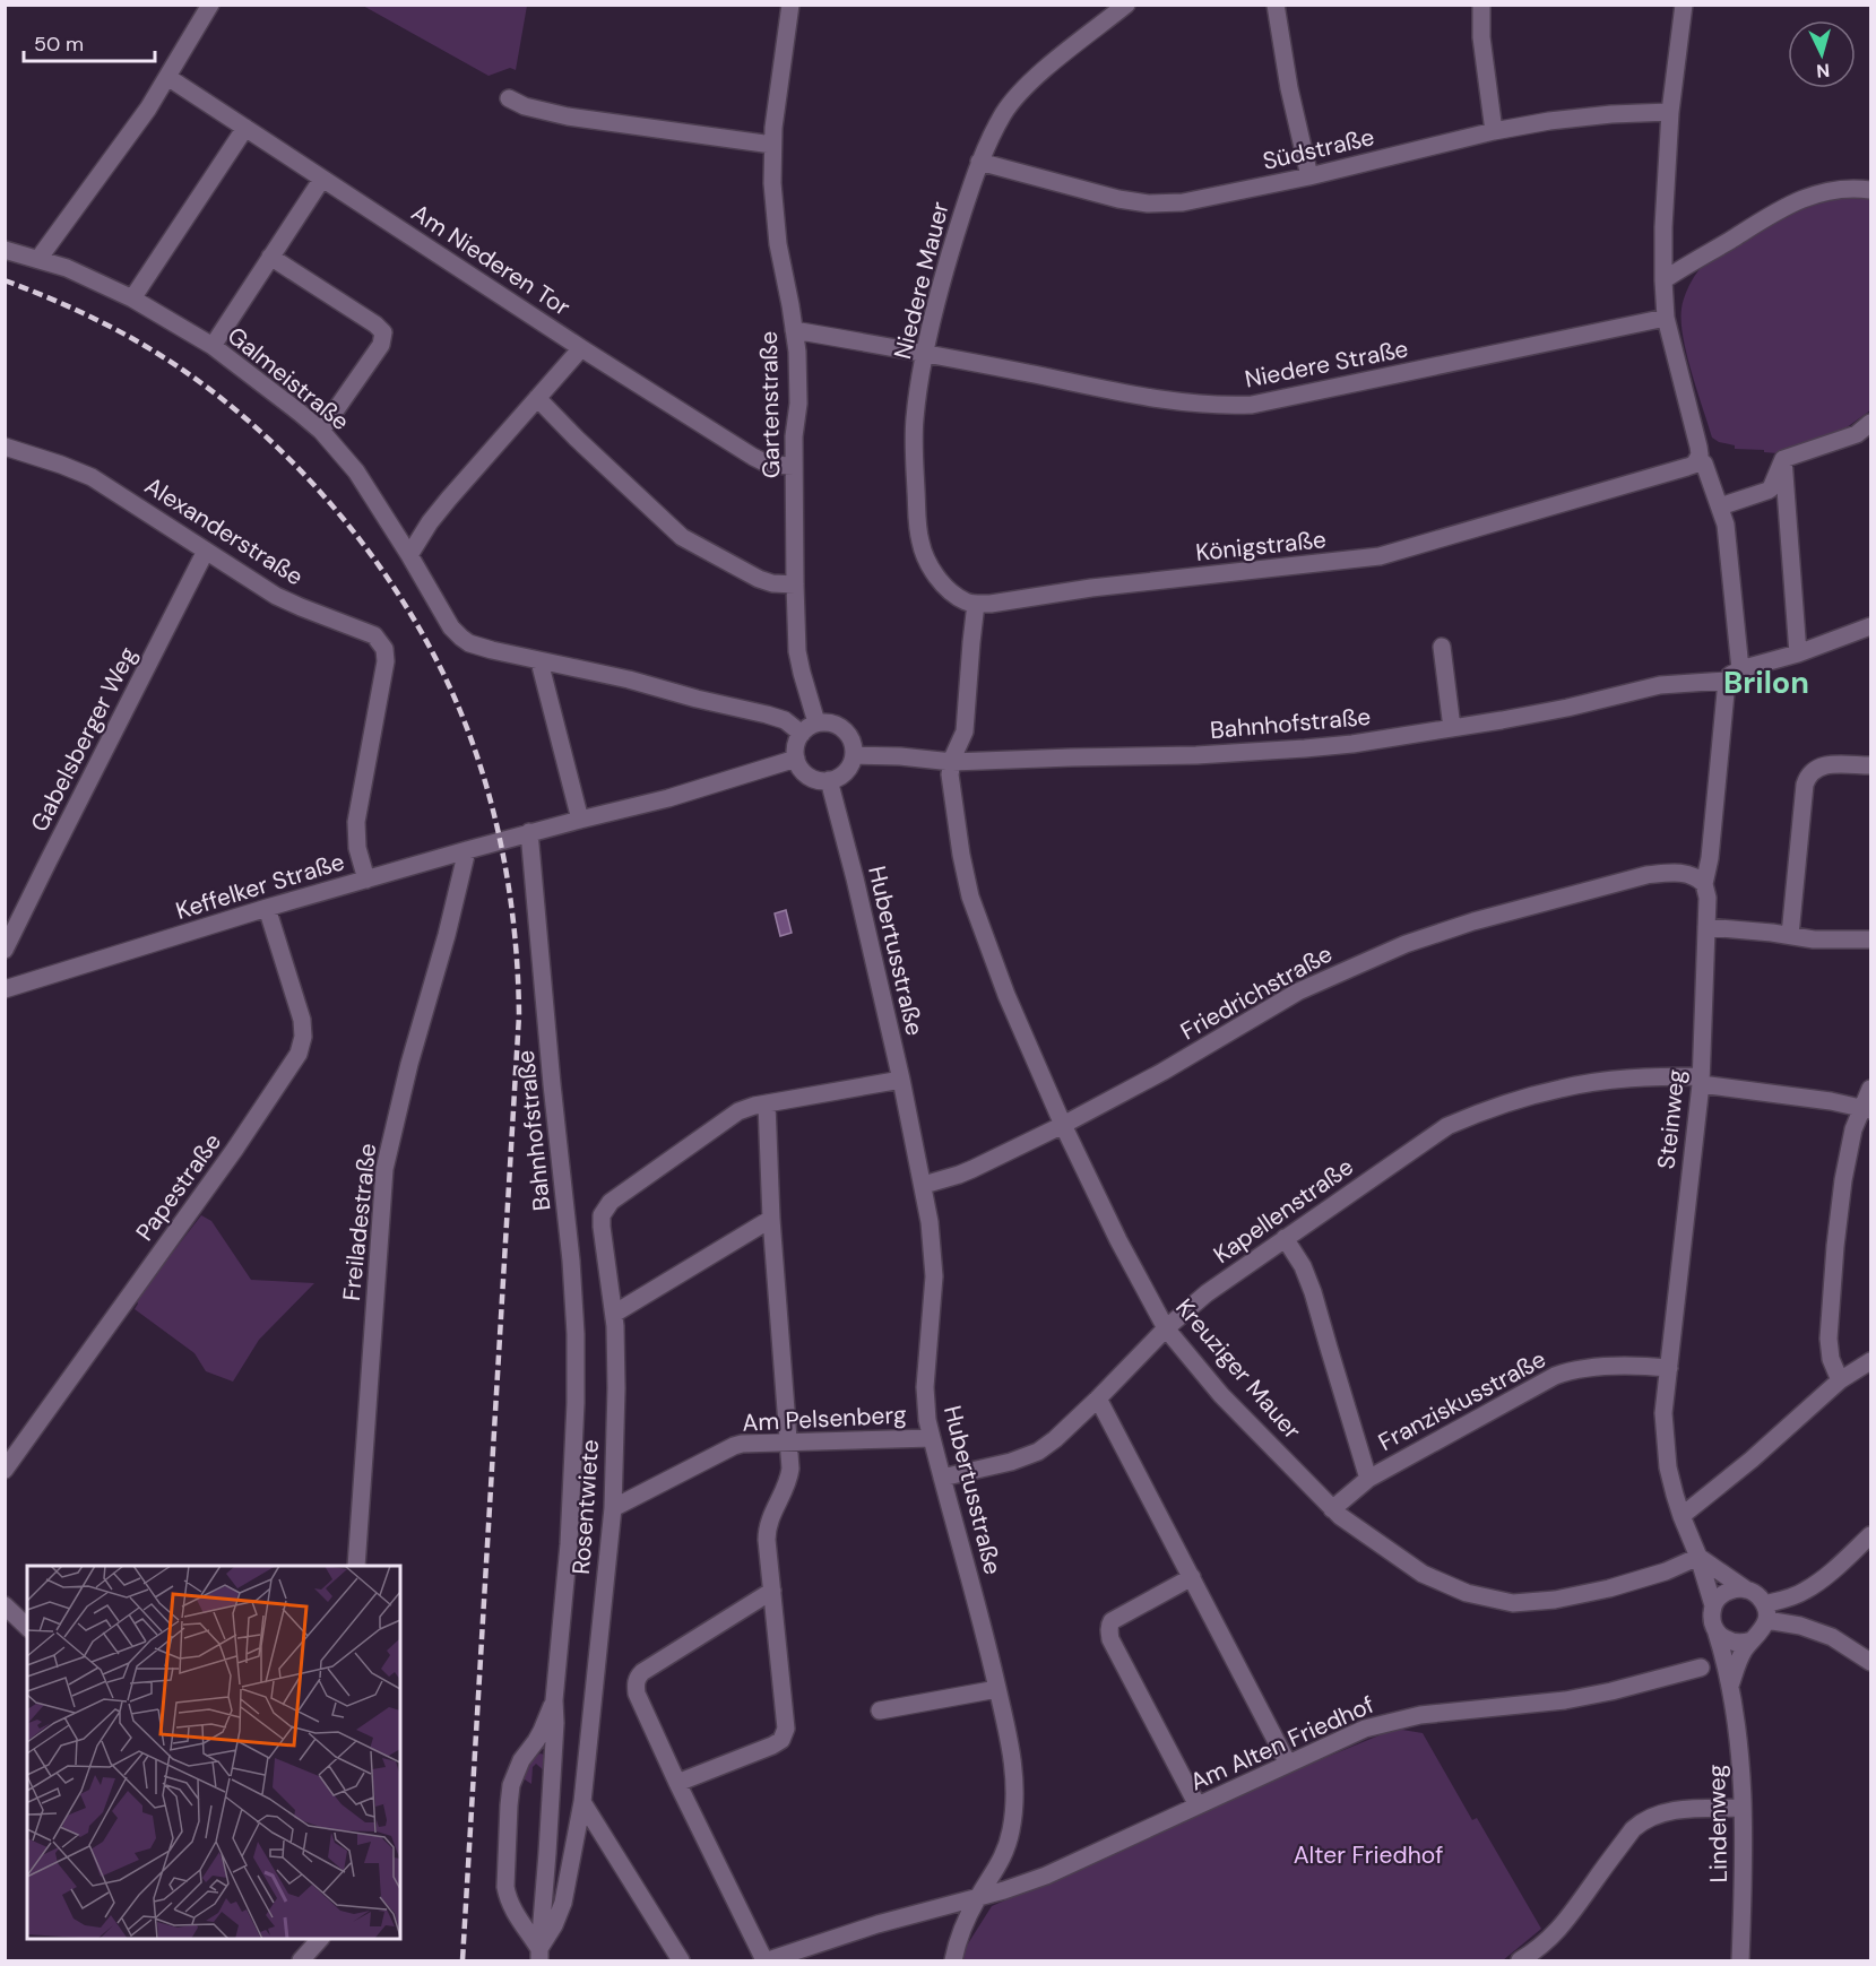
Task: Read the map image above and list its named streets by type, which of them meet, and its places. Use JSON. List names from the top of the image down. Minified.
{"streets":{"street":["Südstraße","Am Niederen Tor","Niedere Mauer","Niedere Straße","Galmeistraße","Gartenstraße","Alexanderstraße","Königstraße","Bahnhofstraße","Gabelsberger Weg","Keffelker Straße","Hubertusstraße","Friedrichstraße","Steinweg","Papestraße","Kapellenstraße","Freiladestraße","Kreuziger Mauer","Franziskusstraße","Am Pelsenberg","Rosentwiete","Am Alten Friedhof","Lindenweg"]},"crossings":[["Südstraße","Niedere Mauer"],["Am Niederen Tor","Gartenstraße"],["Niedere Mauer","Niedere Straße"],["Niedere Mauer","Königstraße"],["Niedere Straße","Gartenstraße"],["Galmeistraße","Gartenstraße"],["Galmeistraße","Bahnhofstraße"],["Galmeistraße","Hubertusstraße"],["Gartenstraße","Bahnhofstraße"],["Gartenstraße","Hubertusstraße"],["Alexanderstraße","Gabelsberger Weg"],["Alexanderstraße","Keffelker Straße"],["Bahnhofstraße","Keffelker Straße"],["Bahnhofstraße","Hubertusstraße"],["Bahnhofstraße","Steinweg"],["Bahnhofstraße","Kreuziger Mauer"],["Bahnhofstraße","Rosentwiete"],["Keffelker Straße","Papestraße"],["Keffelker Straße","Freiladestraße"],["Hubertusstraße","Friedrichstraße"],["Hubertusstraße","Kapellenstraße"],["Hubertusstraße","Am Pelsenberg"],["Hubertusstraße","Am Alten Friedhof"],["Friedrichstraße","Steinweg"],["Friedrichstraße","Kreuziger Mauer"],["Steinweg","Kapellenstraße"],["Steinweg","Kreuziger Mauer"],["Steinweg","Franziskusstraße"],["Steinweg","Lindenweg"],["Kapellenstraße","Kreuziger Mauer"],["Kreuziger Mauer","Franziskusstraße"],["Am Pelsenberg","Rosentwiete"]],"districts":["Brilon"],"parks":["Alter Friedhof"],"scale_bar":"50 m","north":"bottom"}
